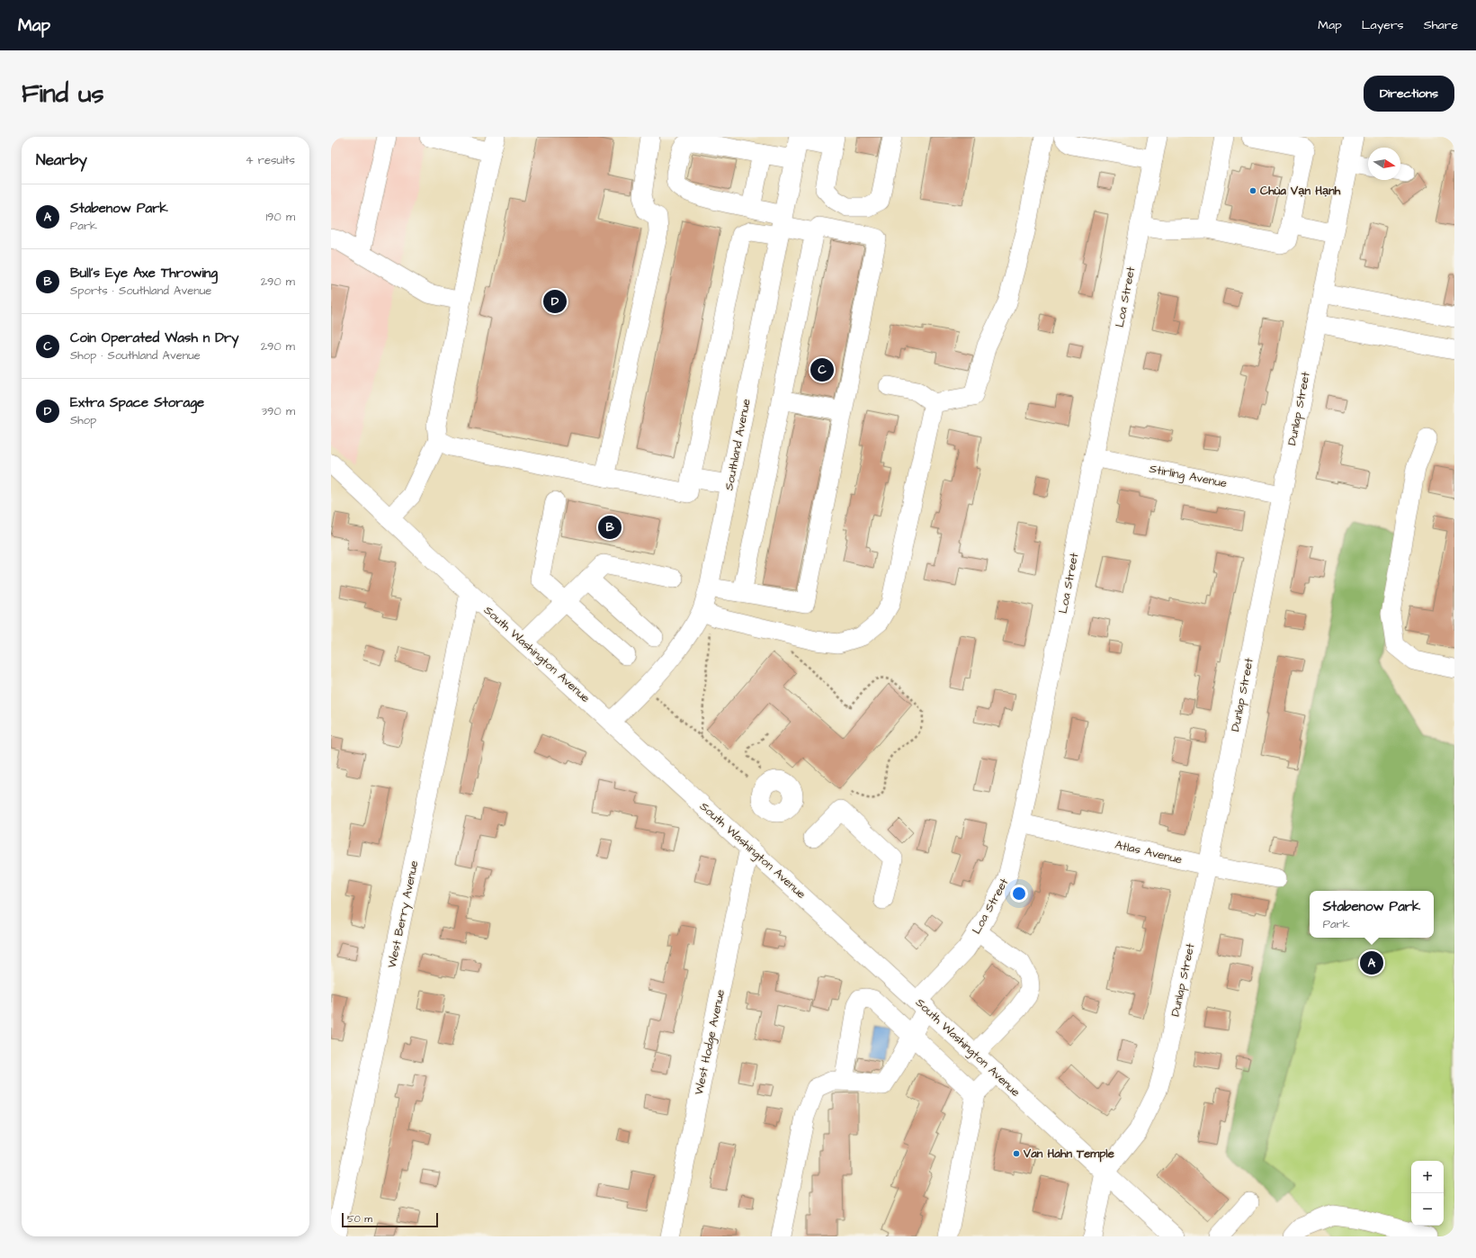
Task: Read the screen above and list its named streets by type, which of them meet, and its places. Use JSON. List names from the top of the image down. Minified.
{"streets":{"street":["Loa Street","Dunlap Street","Southland Avenue","Stirling Avenue","South Washington Avenue","Atlas Avenue","West Berry Avenue","West Hodge Avenue"]},"crossings":[["Loa Street","Stirling Avenue"],["Loa Street","South Washington Avenue"],["Loa Street","Atlas Avenue"],["Dunlap Street","Stirling Avenue"],["Dunlap Street","South Washington Avenue"],["Dunlap Street","Atlas Avenue"],["Southland Avenue","South Washington Avenue"],["South Washington Avenue","West Berry Avenue"],["South Washington Avenue","West Hodge Avenue"]],"places":["Chùa Vạn Hạnh","Van Hahn Temple"],"scale_bar":"50 m","north":"right","page":{"header":"Map","nav":["Map","Layers","Share"],"buttons":"Directions","title":"Find us","heading":["Nearby","4 results"],"list":[{"mark":"A","name":"Stabenow Park","note":"Park","value":"190 m"},{"mark":"B","name":"Bull's Eye Axe Throwing","note":"Sports · Southland Avenue","value":"290 m"},{"mark":"C","name":"Coin Operated Wash n Dry","note":"Shop · Southland Avenue","value":"290 m"},{"mark":"D","name":"Extra Space Storage","note":"Shop","value":"390 m"}],"pins":["D","C","B","A"],"popup":["Stabenow Park","Park"],"map_buttons":["+","−"],"scale":"50 m"}}
